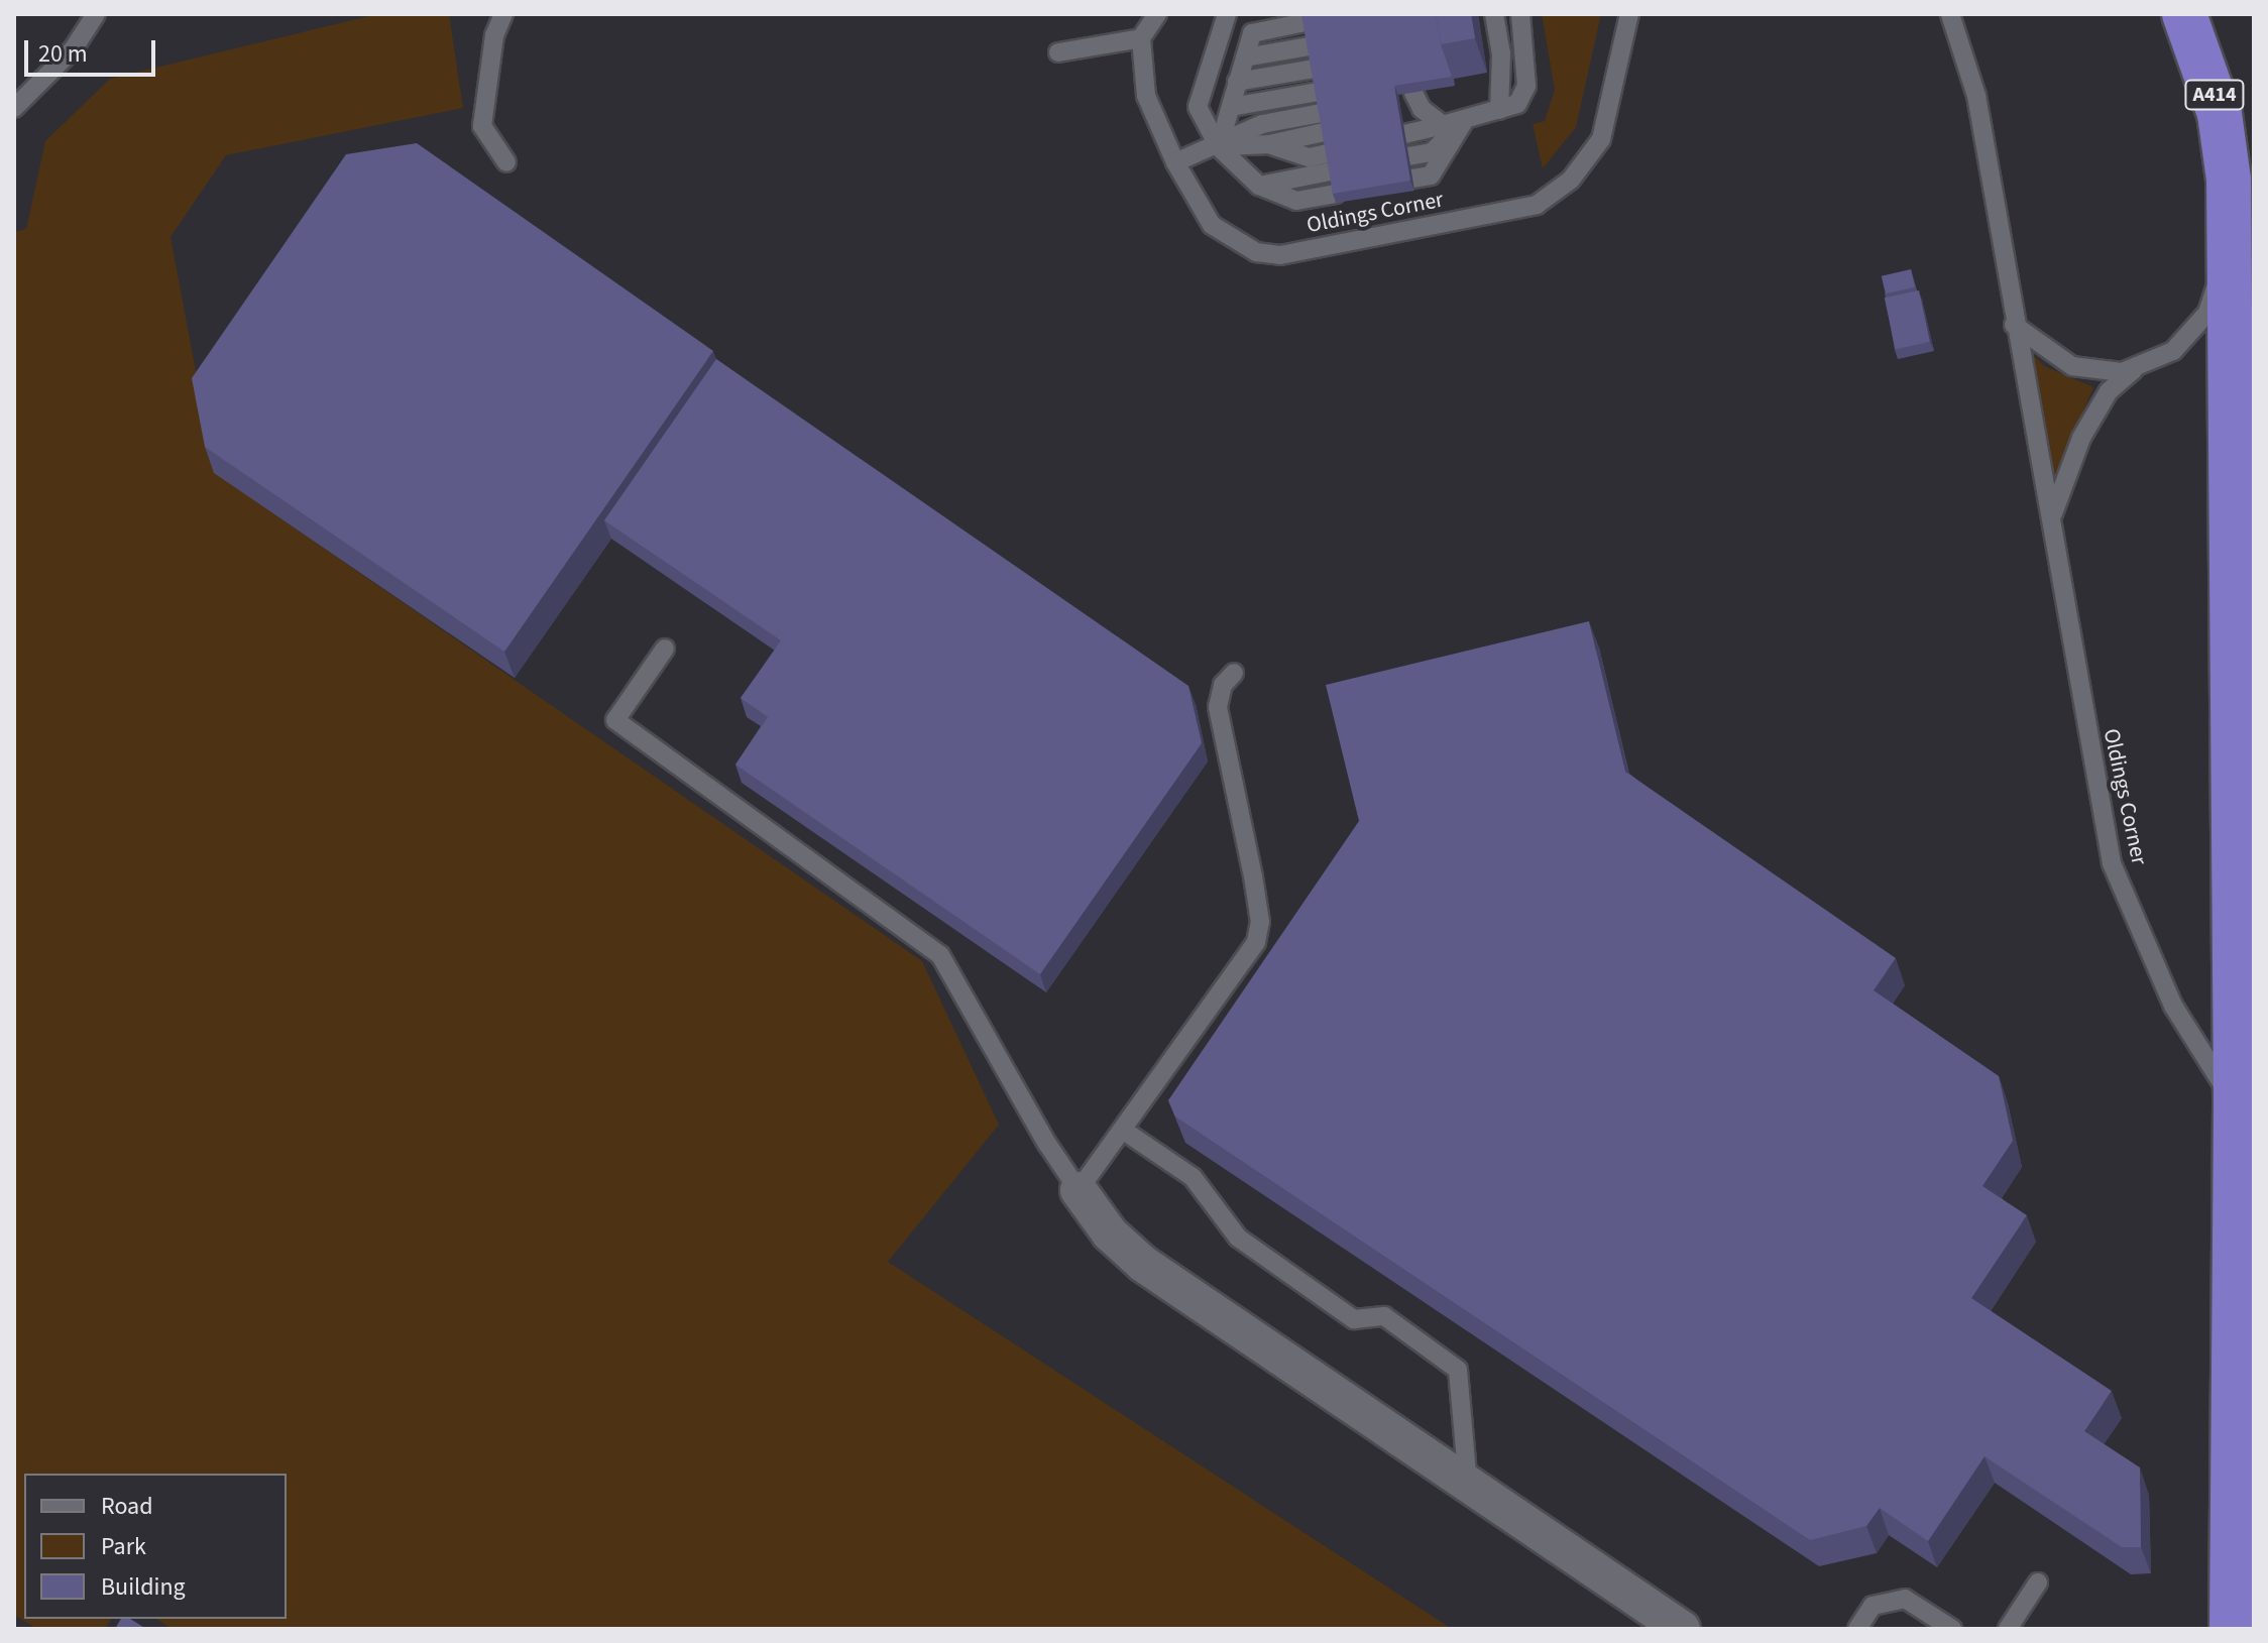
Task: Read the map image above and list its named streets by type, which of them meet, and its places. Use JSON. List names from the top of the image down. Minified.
{"streets":{"highway":["A414"],"lane":["Oldings Corner"]},"crossings":[["A414","Oldings Corner"]],"legend":["Road","Park","Building"],"scale_bar":"20 m"}
